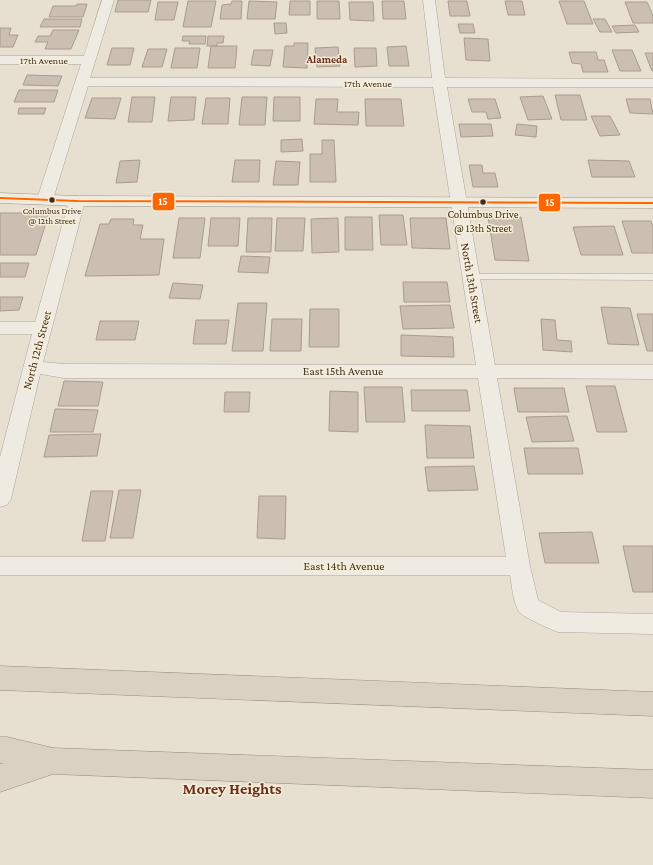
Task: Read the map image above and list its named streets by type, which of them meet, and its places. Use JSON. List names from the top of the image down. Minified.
{"streets":{"street":["17th Avenue","North 13th Street","North 12th Street","East 15th Avenue","East 14th Avenue"]},"crossings":[["17th Avenue","North 13th Street"],["North 13th Street","East 15th Avenue"],["North 13th Street","East 14th Avenue"],["North 12th Street","East 15th Avenue"]],"districts":["Alameda","Morey Heights"],"places":["Columbus Drive @ 12th Street","Columbus Drive @ 13th Street"],"lines":["transit line 15"]}
